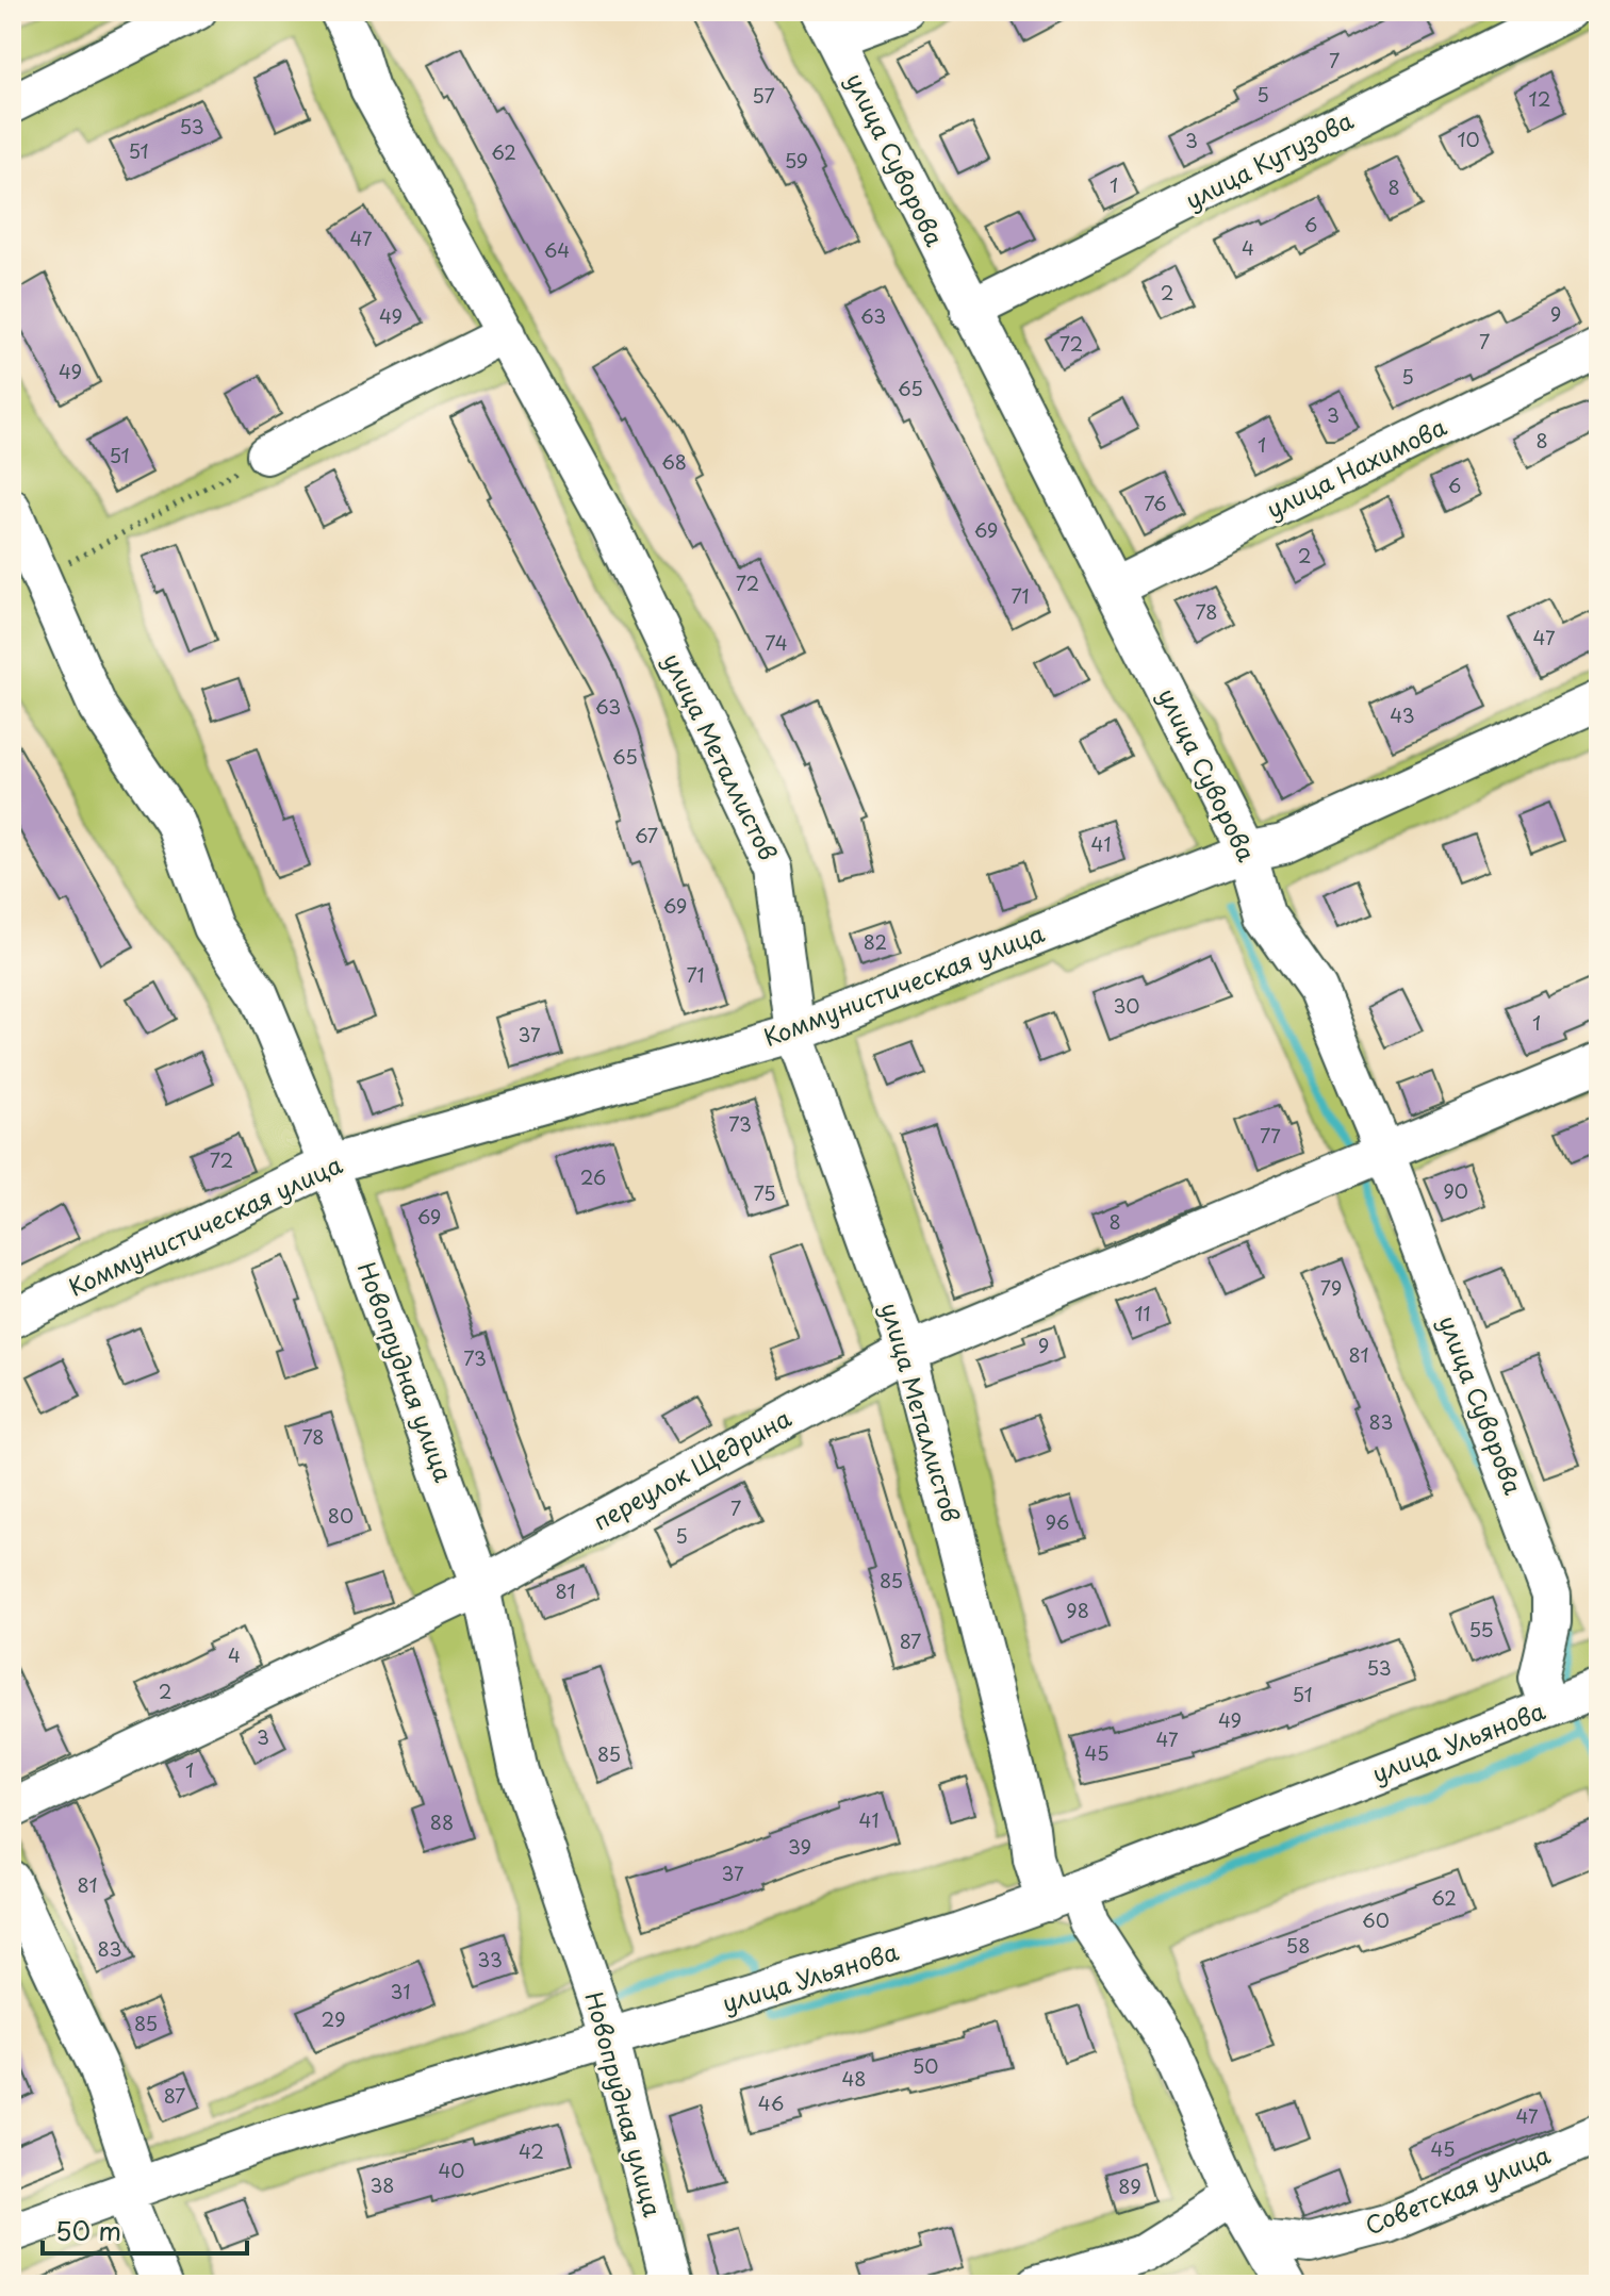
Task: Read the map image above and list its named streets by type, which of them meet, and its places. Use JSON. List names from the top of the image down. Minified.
{"streets":{"street":["улица Суворова","улица Кутузова","улица Нахимова","улица Металлистов","Коммунистическая улица","Новопрудная улица","переулок Щедрина","улица Ульянова","Советская улица"]},"crossings":[["улица Суворова","улица Кутузова"],["улица Суворова","улица Нахимова"],["улица Суворова","Коммунистическая улица"],["улица Суворова","переулок Щедрина"],["улица Суворова","улица Ульянова"],["улица Металлистов","Коммунистическая улица"],["улица Металлистов","переулок Щедрина"],["улица Металлистов","улица Ульянова"],["улица Металлистов","Советская улица"],["Коммунистическая улица","Новопрудная улица"],["Новопрудная улица","переулок Щедрина"],["Новопрудная улица","улица Ульянова"]],"house_numbers":["7","5","57","12","53","10","3","51","62","59","1","8","6","47","4","64","2","9","49","63","7","72","49","5","65","3","8","1","51","68","6","76","69","2","72","71","78","47","74","63","43","65","67","41","69","82","71","30","1","37","73","77","72","26","90","75","69","8","79","11","9","81","73","83","78","7","80","96","5","85","81","98","55","87","4","53","2","51","49","3","47","45","85","1","41","88","39","37","81","62","60","58","83","33","31","29","85","50","48","87","46","47","45","42","40","38","89"],"scale_bar":"50 m"}
